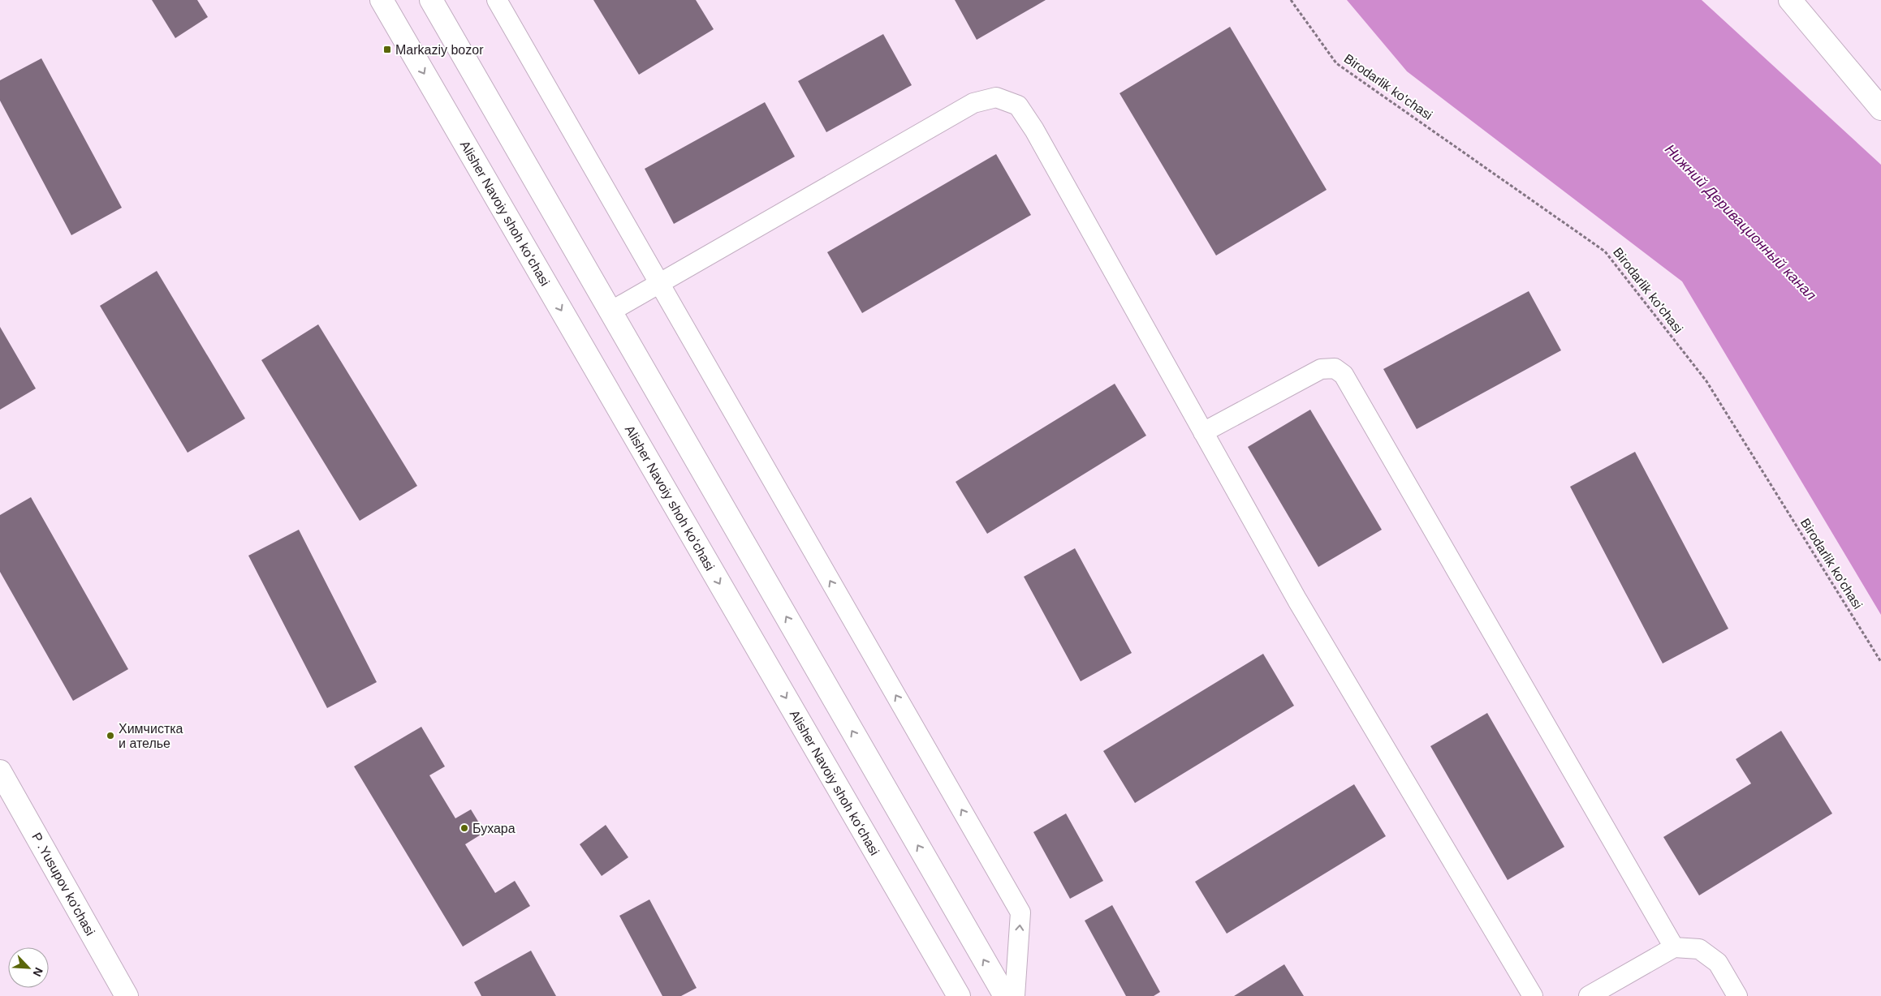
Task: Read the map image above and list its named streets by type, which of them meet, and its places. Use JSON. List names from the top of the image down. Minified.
{"streets":{"main road":["Alisher Navoiy shoh koʻchasi","P .Yusupov ko'chasi"],"path":["Birodarlik ko'chasi"]},"water":["Нижний Деривационный канал"],"places":{"transit":["Markaziy bozor"],"other":["Химчистка и ателье","Бухара"]},"north":"bottom right"}
